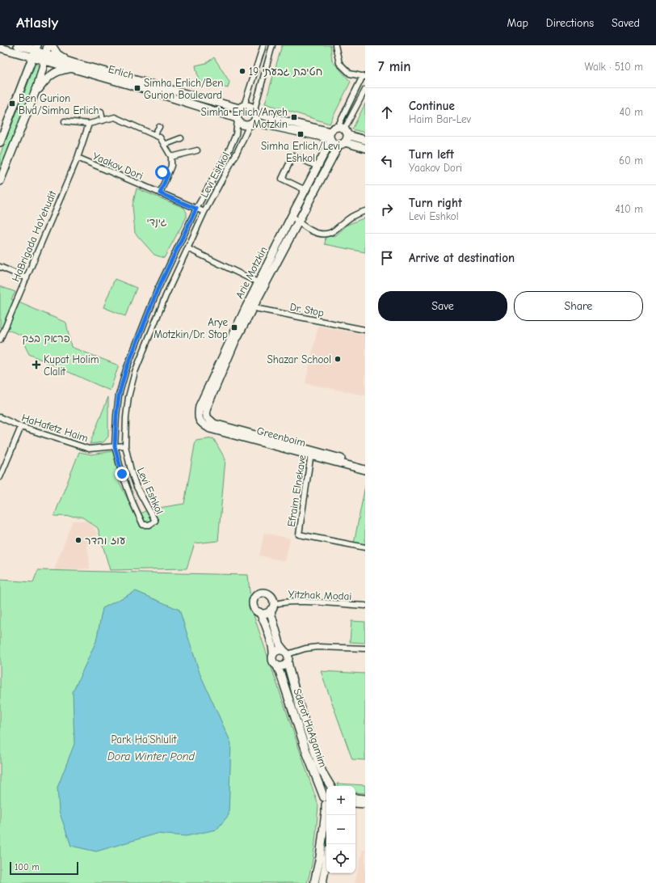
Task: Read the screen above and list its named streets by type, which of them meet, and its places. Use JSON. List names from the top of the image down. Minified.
{"streets":{"street":["Erlich","Yaakov Dori","Levi Eshkol","HaBrigada HaYehudit","Arie Motzkin","Dr. Stop","HaHafetz Haim","Greenboim","Efraim Elnekave","Yitzhak Modai","Sderot HaAgamim"]},"crossings":[["Erlich","Levi Eshkol"],["Yaakov Dori","Levi Eshkol"],["Yaakov Dori","HaBrigada HaYehudit"],["Levi Eshkol","HaHafetz Haim"],["Arie Motzkin","Dr. Stop"],["Arie Motzkin","Greenboim"],["Greenboim","Efraim Elnekave"],["Yitzhak Modai","Sderot HaAgamim"]],"water":["Dora Winter Pond"],"parks":["גינדי","פראק בזק","Park Ha'Shlulit"],"places":{"other":["חטיבת גבעתי 19","Shazar School","עוז והדר"],"transit":["Simha Erlich/Ben Gurion Boulevard","Ben Gurion Blvd/Simha Erlich","Simha Erlich/Aryeh Motzkin","Simha Erlich/Levi Eshkol","Arye Motzkin/Dr. Stop"],"health":["Kupat Holim Clalit"]},"scale_bar":"100 m","page":{"header":"Atlasly","nav":["Map","Directions","Saved"],"heading":["7 min","Walk · 510 m"],"list":[["Continue","Haim Bar-Lev","40 m"],["Turn left","Yaakov Dori","60 m"],["Turn right","Levi Eshkol","410 m"],"Arrive at destination"],"buttons":["Save","Share"],"map_buttons":["+","−"],"scale":"100 m"}}
